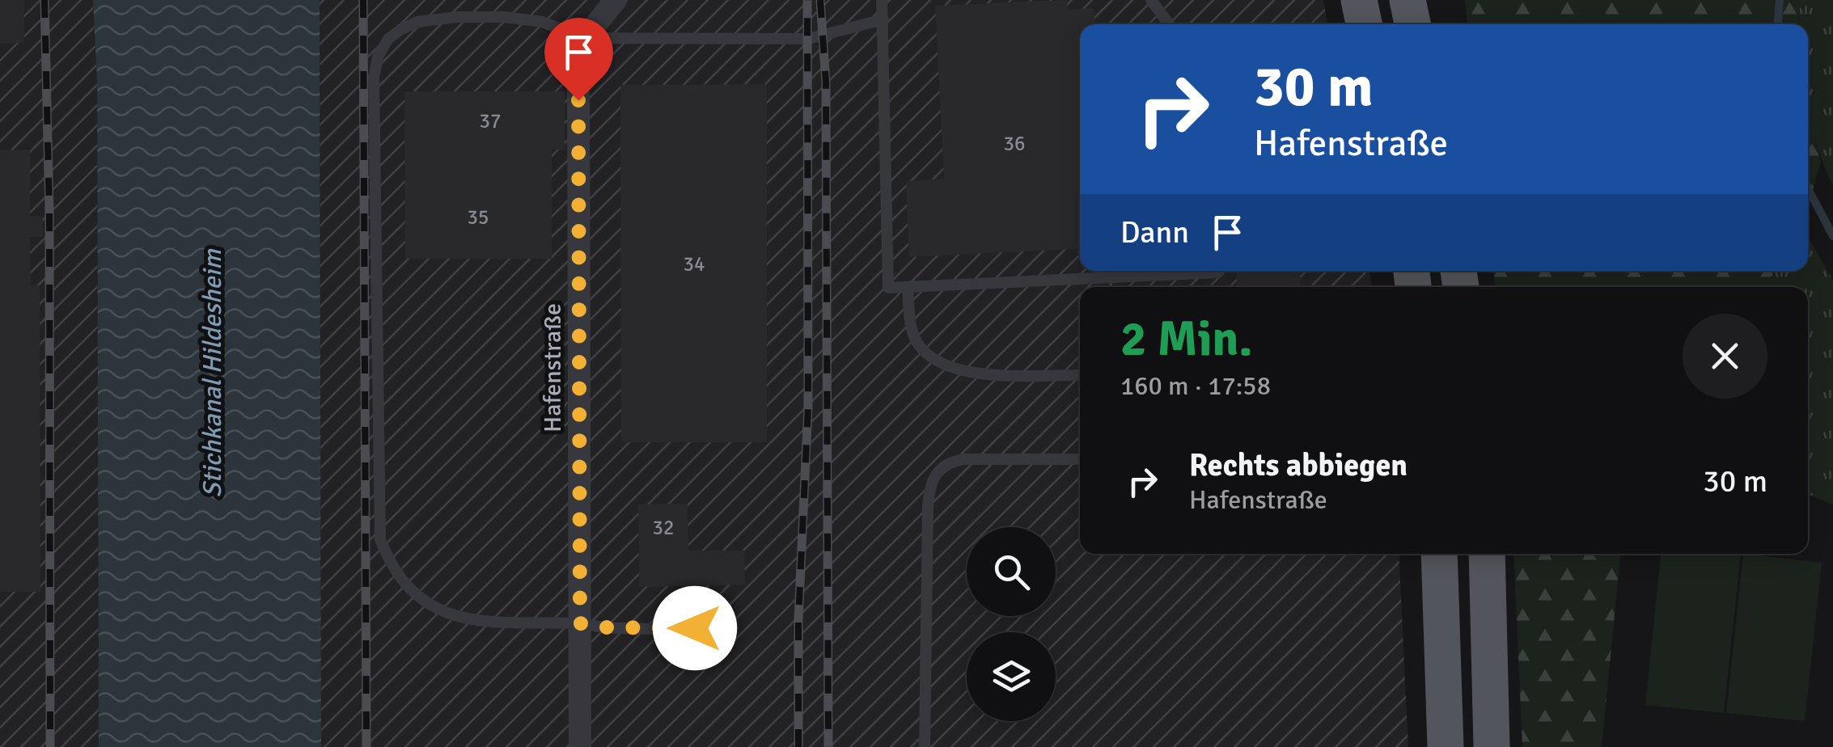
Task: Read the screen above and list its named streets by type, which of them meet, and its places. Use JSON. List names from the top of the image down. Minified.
{"streets":{"street":["Hafenstraße"]},"water":["Stichkanal Hildesheim"],"house_numbers":["37","36","35","34","32"],"page":{"turn":["30 m","Hafenstraße"],"then":"Dann","heading":["2 Min.","160 m · 17:58"],"list":[{"name":"Rechts abbiegen","note":"Hafenstraße","value":"30 m"}]}}
